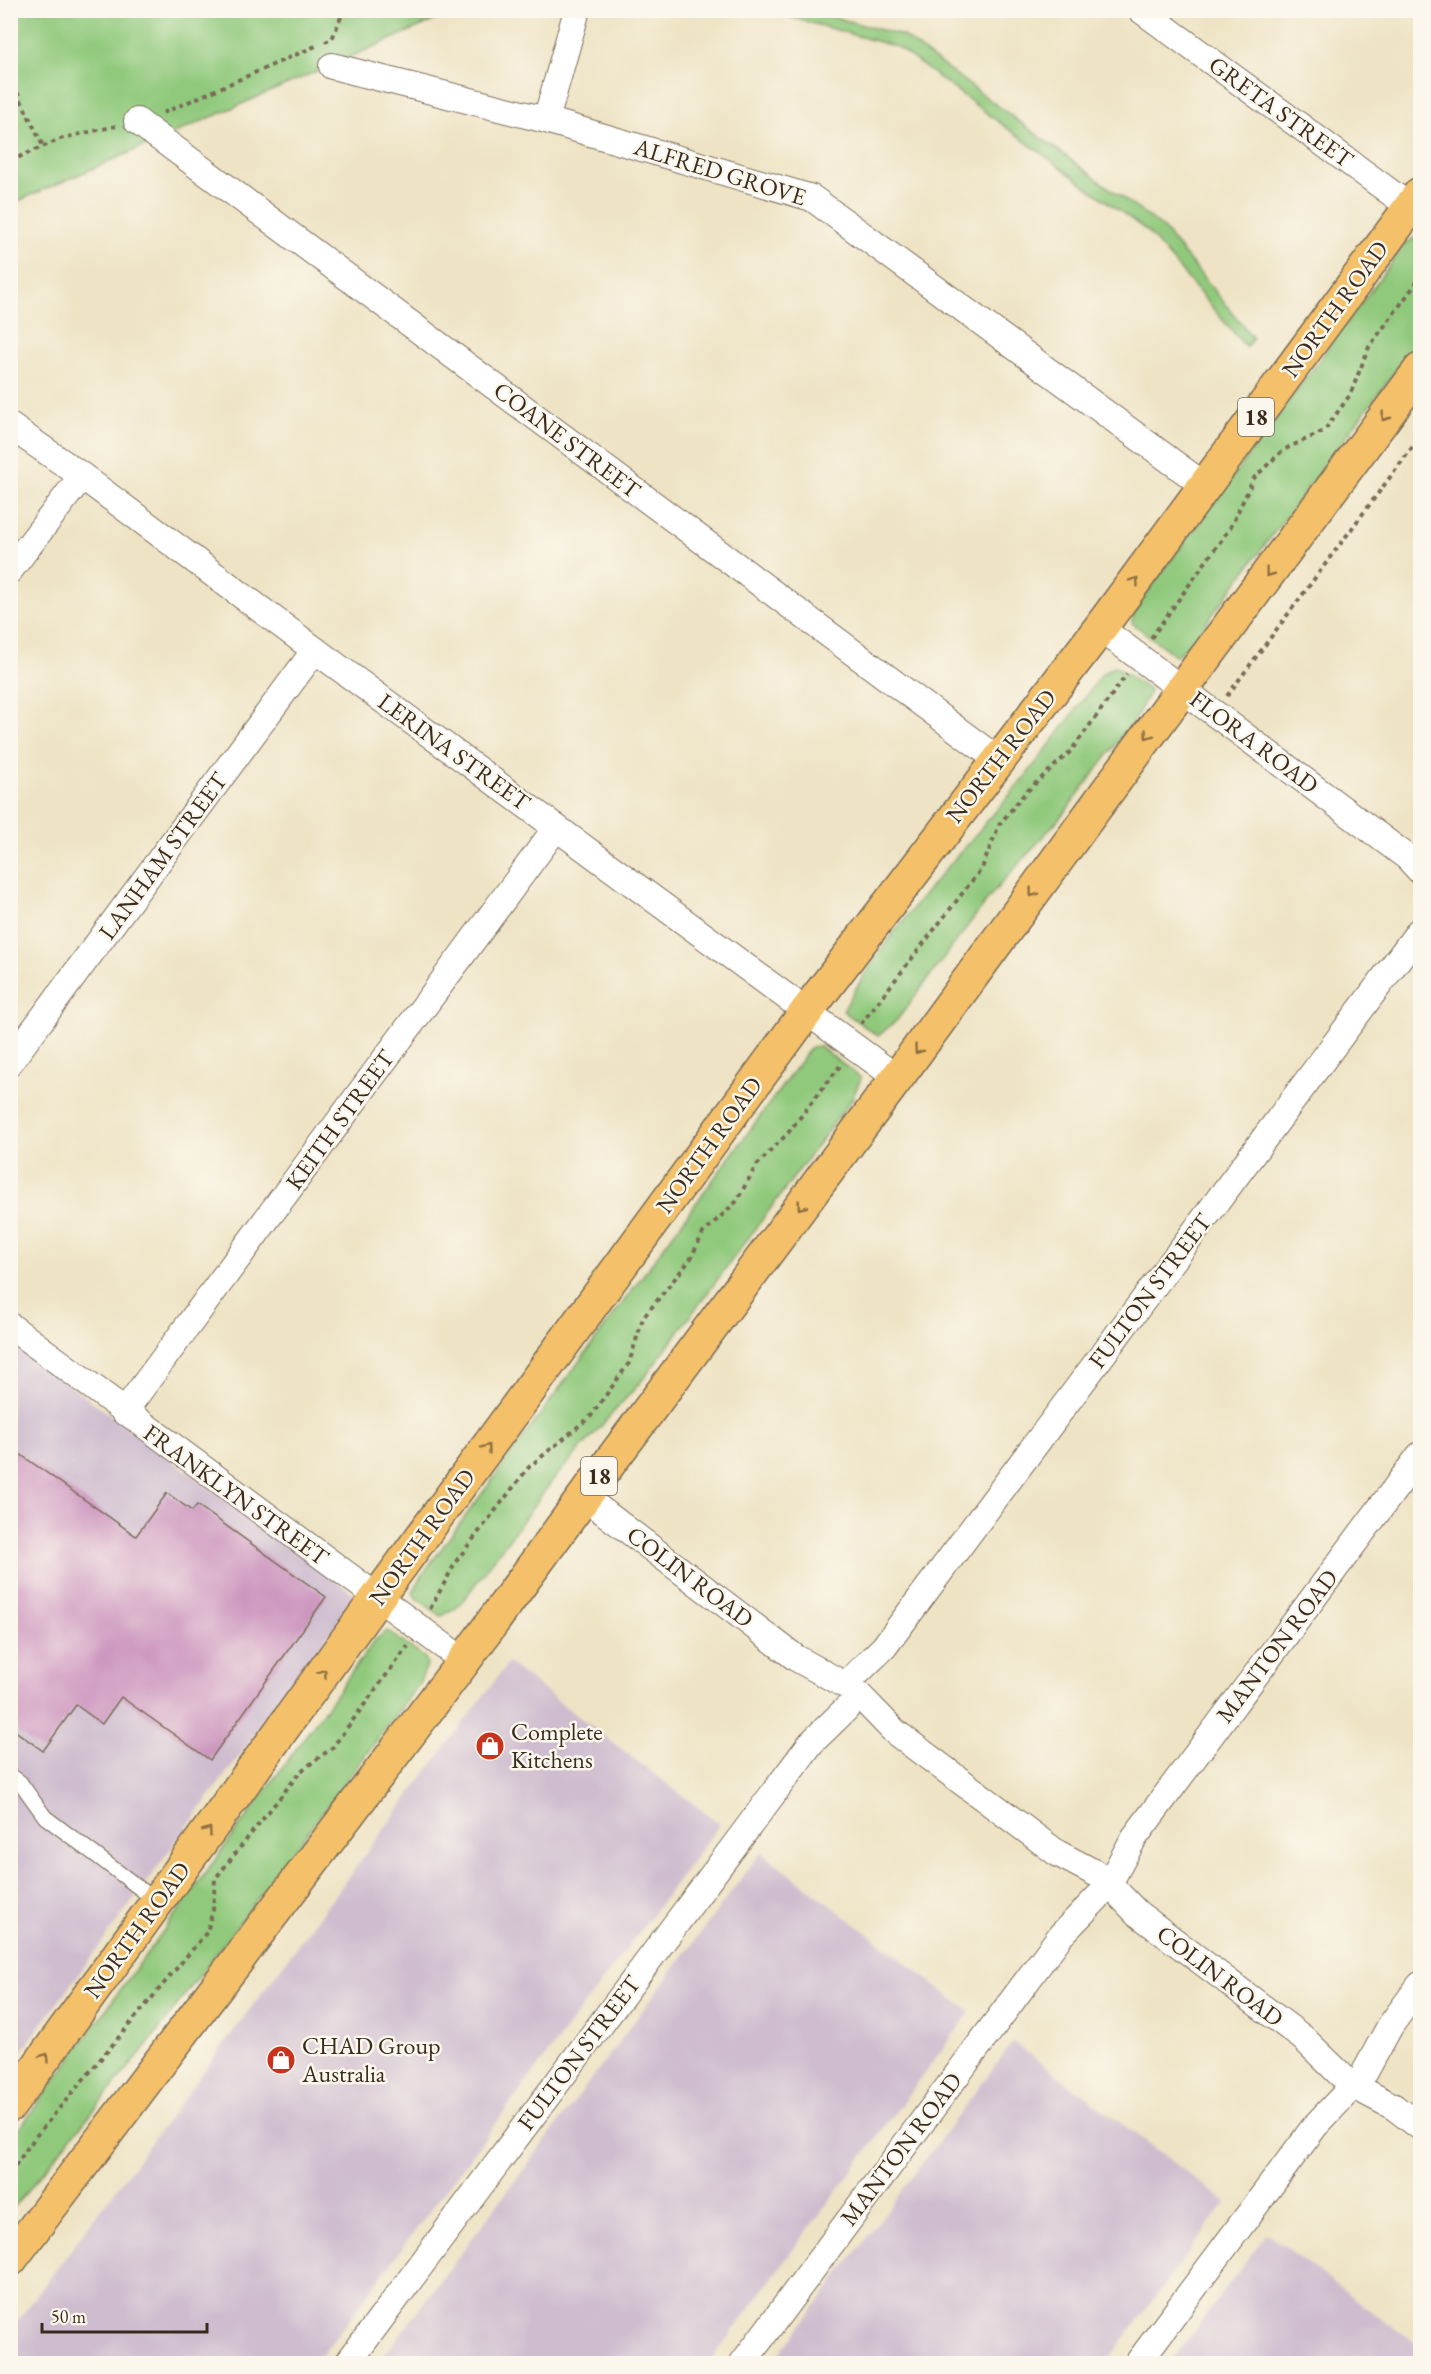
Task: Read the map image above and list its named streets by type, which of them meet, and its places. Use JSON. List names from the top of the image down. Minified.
{"streets":{"highway":["NORTH ROAD","18"],"street":["GRETA STREET","ALFRED GROVE","COANE STREET","FLORA ROAD","LERINA STREET","LANHAM STREET","KEITH STREET","FULTON STREET","FRANKLYN STREET","COLIN ROAD","MANTON ROAD"]},"crossings":[["GRETA STREET","NORTH ROAD"],["ALFRED GROVE","NORTH ROAD"],["NORTH ROAD","COANE STREET"],["NORTH ROAD","FLORA ROAD"],["NORTH ROAD","LERINA STREET"],["NORTH ROAD","FRANKLYN STREET"],["18","FLORA ROAD"],["18","LERINA STREET"],["18","FRANKLYN STREET"],["18","COLIN ROAD"],["LERINA STREET","LANHAM STREET"],["LERINA STREET","KEITH STREET"],["KEITH STREET","FRANKLYN STREET"],["FULTON STREET","COLIN ROAD"],["COLIN ROAD","MANTON ROAD"]],"places":{"shop":["Complete Kitchens","CHAD Group Australia"]},"scale_bar":"50 m"}
